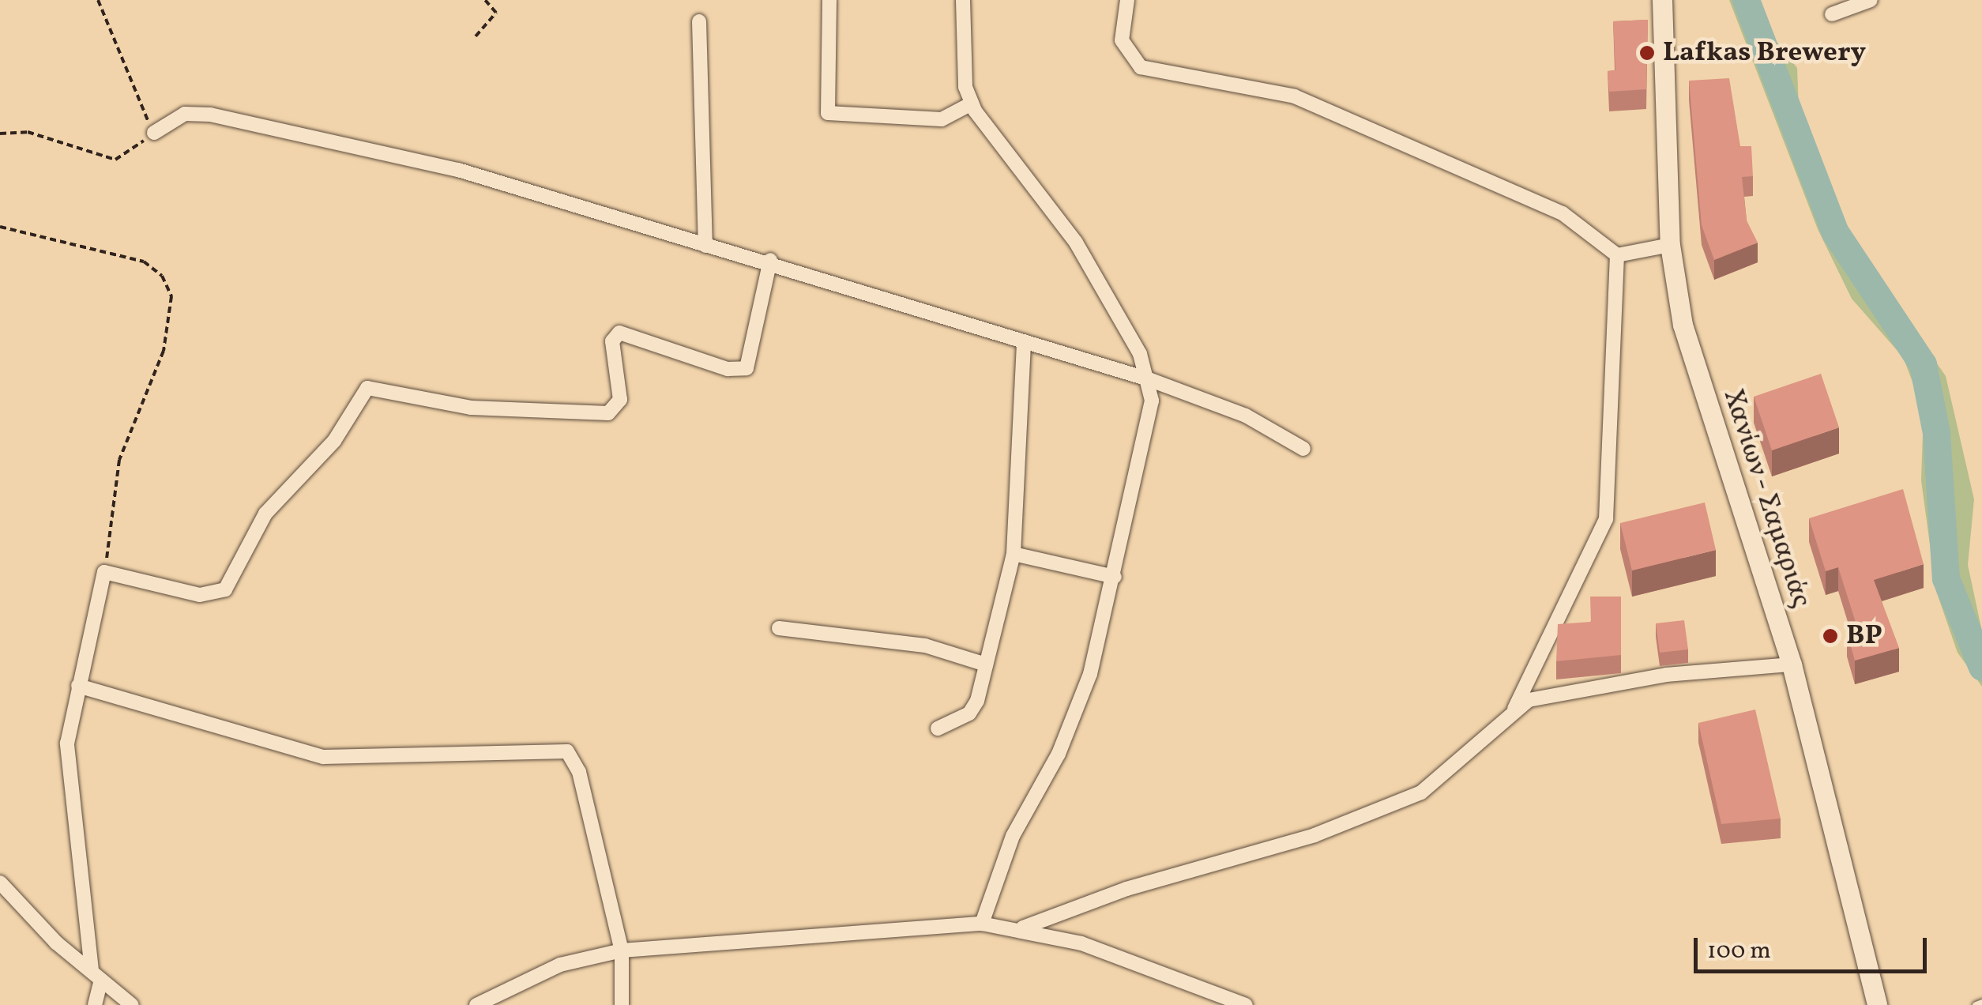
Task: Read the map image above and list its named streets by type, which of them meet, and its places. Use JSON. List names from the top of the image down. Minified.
{"streets":{"main road":["Χανίων - Σαμαριάς"]},"places":["Lafkas Brewery","BP"],"scale_bar":"100 m"}
